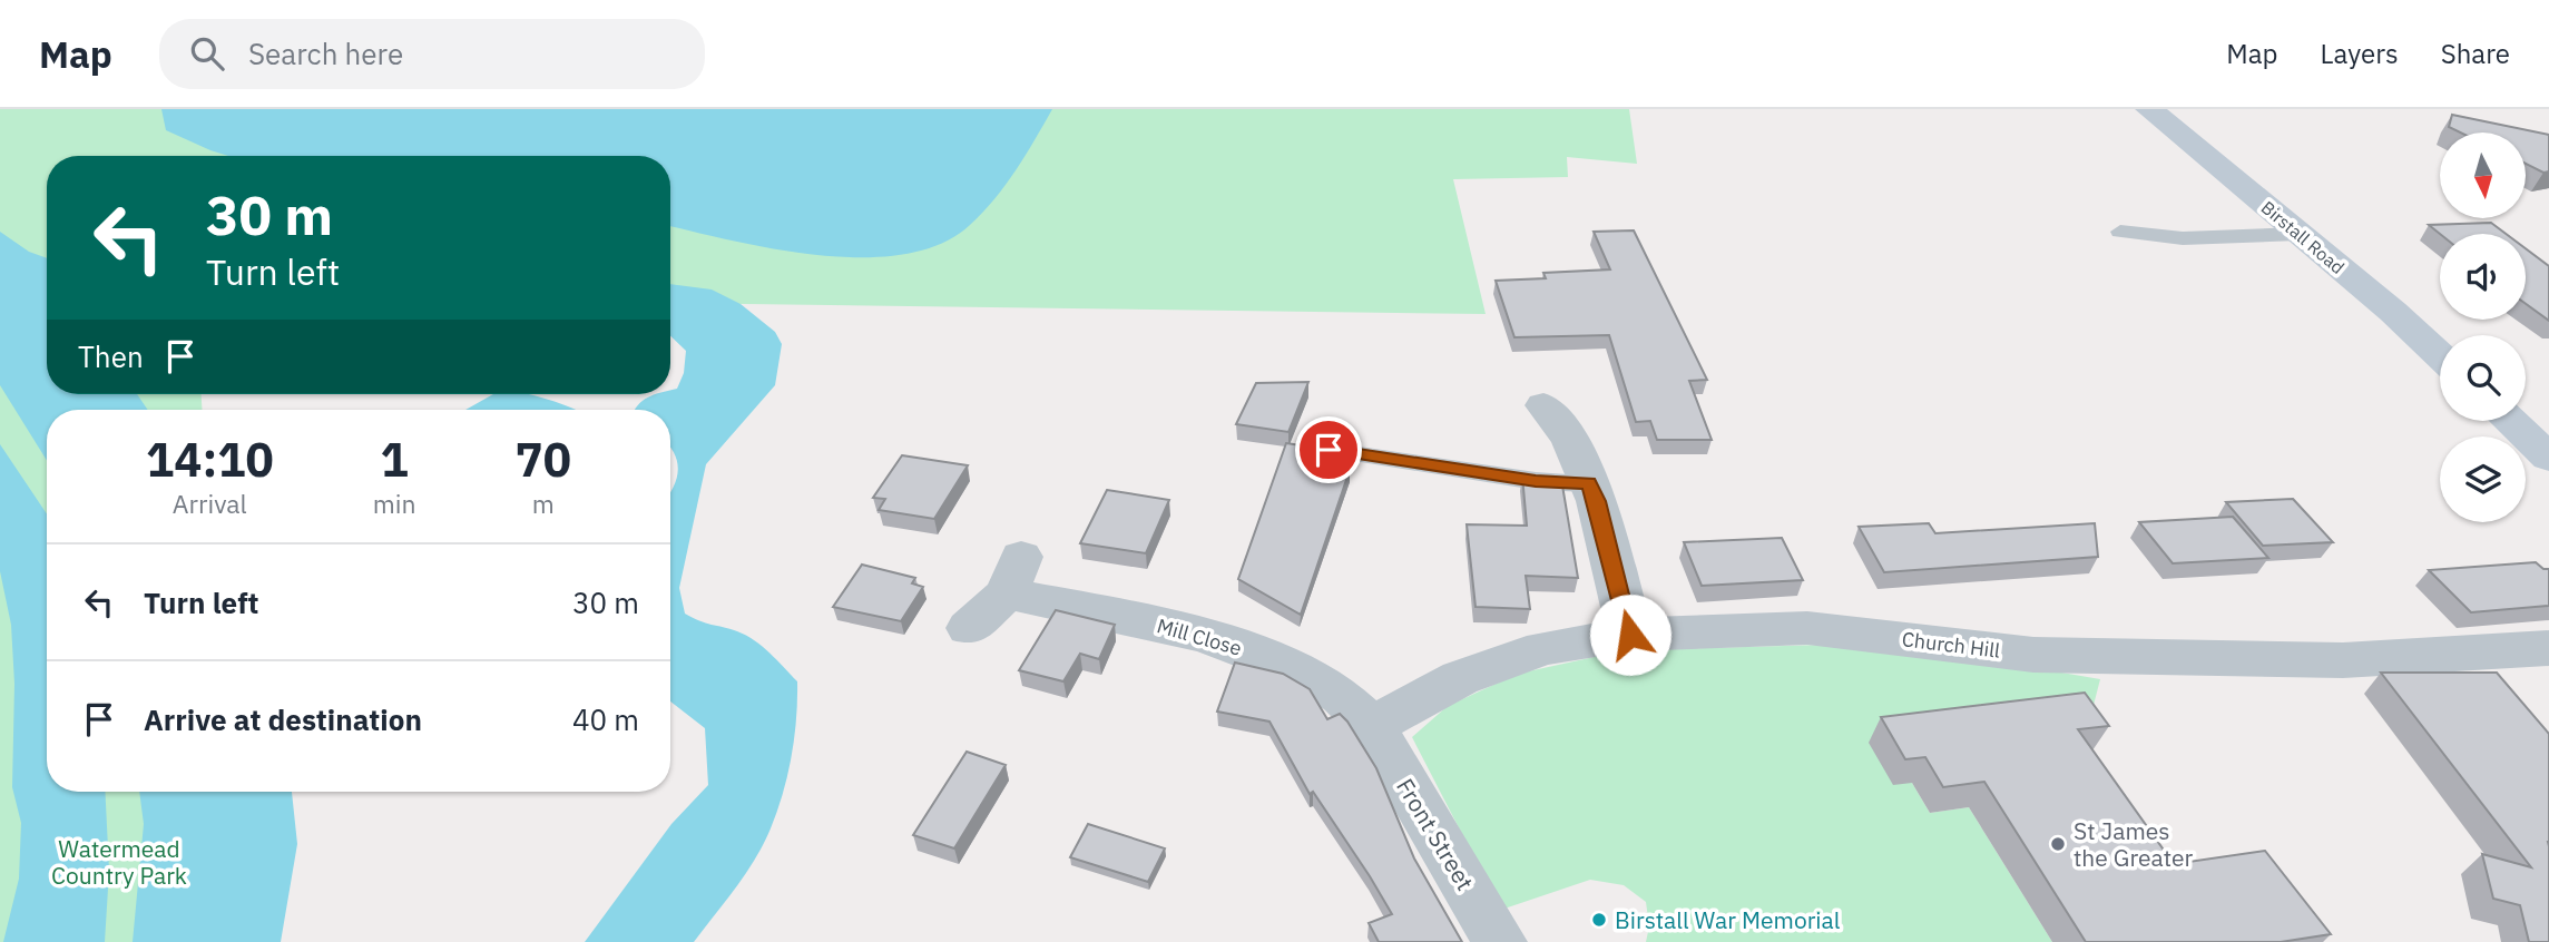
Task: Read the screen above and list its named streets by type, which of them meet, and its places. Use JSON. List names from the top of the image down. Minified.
{"streets":{"street":["Birstall Road","Mill Close","Church Hill","Front Street"]},"crossings":[["Mill Close","Church Hill"],["Mill Close","Front Street"],["Church Hill","Front Street"]],"parks":["Watermead Country Park"],"places":["St James the Greater","Birstall War Memorial"],"north":"bottom","page":{"header":"Map","search":"Search here","nav":["Map","Layers","Share"],"turn":["30 m","Turn left"],"then":"Then","eta":["14:10","Arrival","1","min","70","m"],"list":[{"name":"Turn left","value":"30 m"},{"name":"Arrive at destination","value":"40 m"}]}}
